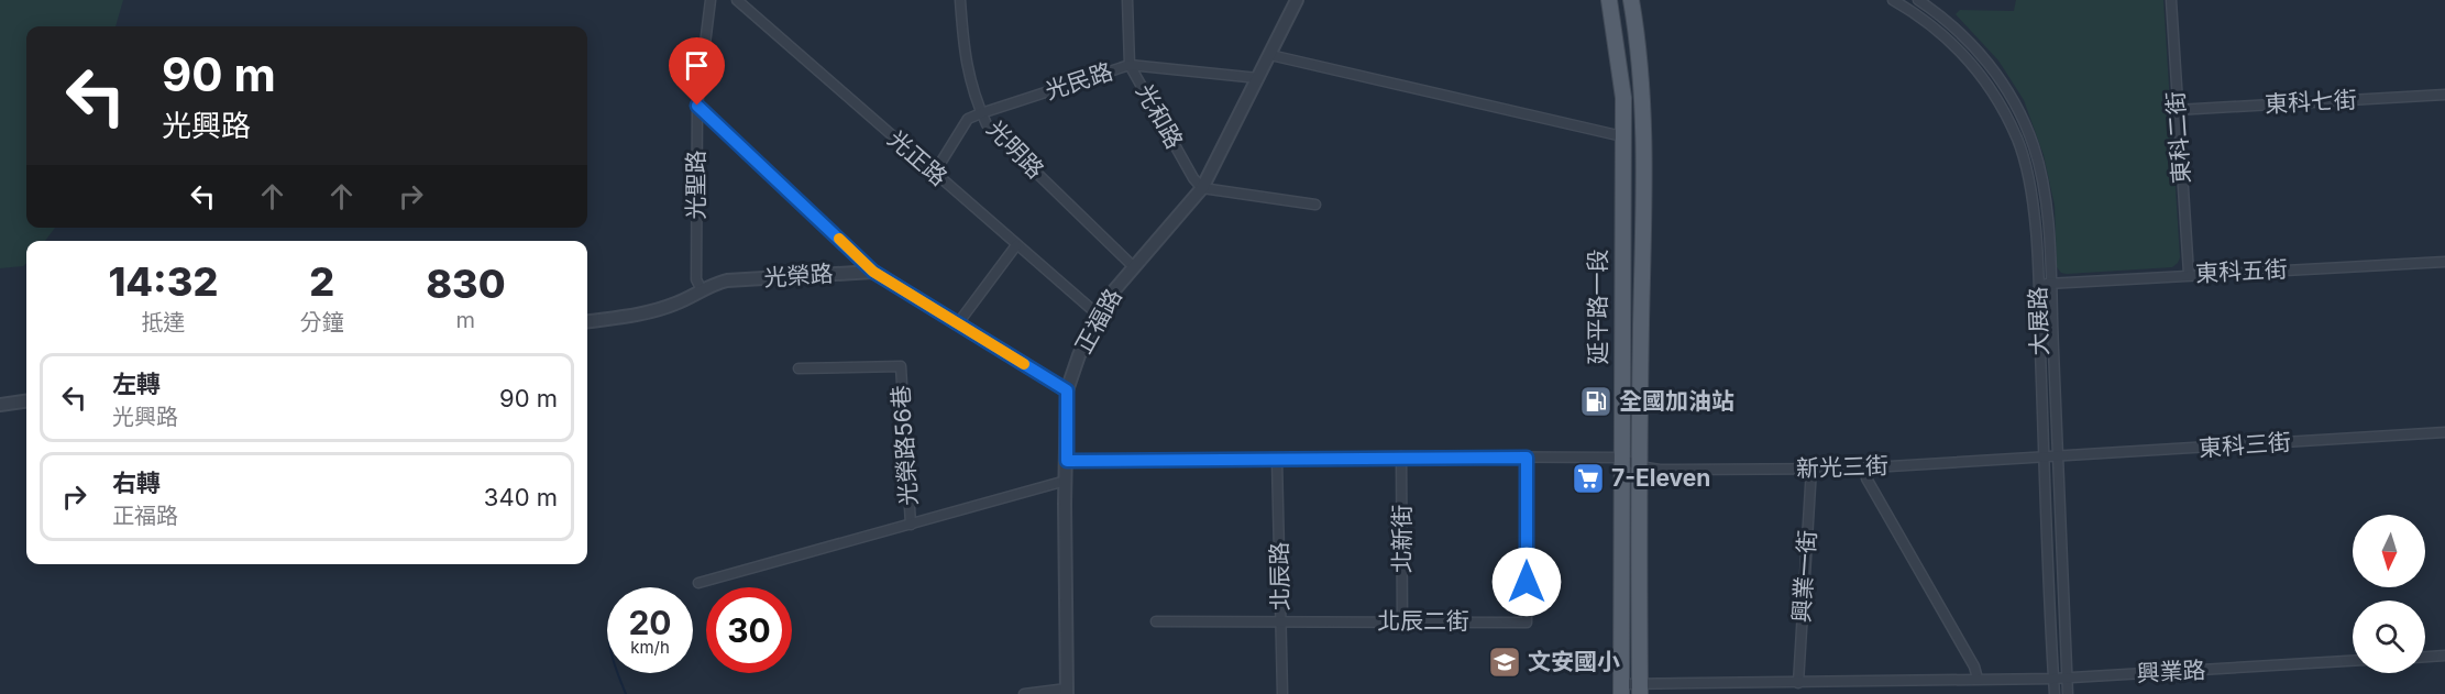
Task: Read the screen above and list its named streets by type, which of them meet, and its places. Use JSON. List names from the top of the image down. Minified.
{"streets":{"main road":["延平路一段"],"street":["光民路","東科七街","光和路","東科二街","光明路","光正路","光聖路","東科五街","光榮路","正福路","大展路","光榮路56巷","東科三街","新光三街","北新街","北辰路","興業一街","北辰二街","興業路"]},"crossings":[["光民路","光和路"],["光民路","光明路"],["光民路","光正路"],["光民路","正福路"],["東科七街","東科二街"],["光和路","正福路"],["東科二街","東科五街"],["光明路","正福路"],["光正路","正福路"],["光聖路","光榮路"],["東科五街","大展路"],["延平路一段","新光三街"],["延平路一段","興業路"],["大展路","東科三街"],["大展路","新光三街"],["大展路","興業路"],["東科三街","新光三街"],["新光三街","興業一街"],["北新街","北辰二街"],["北辰路","北辰二街"],["興業一街","興業路"]],"places":{"fuel station":["全國加油站"],"supermarket":["7-Eleven"],"school or university":["文安國小"]},"north":"bottom","page":{"turn":["90 m","光興路"],"eta":["14:32","抵達","2","分鐘","830","m"],"list":[{"name":"左轉","note":"光興路","value":"90 m"},{"name":"右轉","note":"正福路","value":"340 m"}],"speed":"20 km/h","limit":"30"}}
